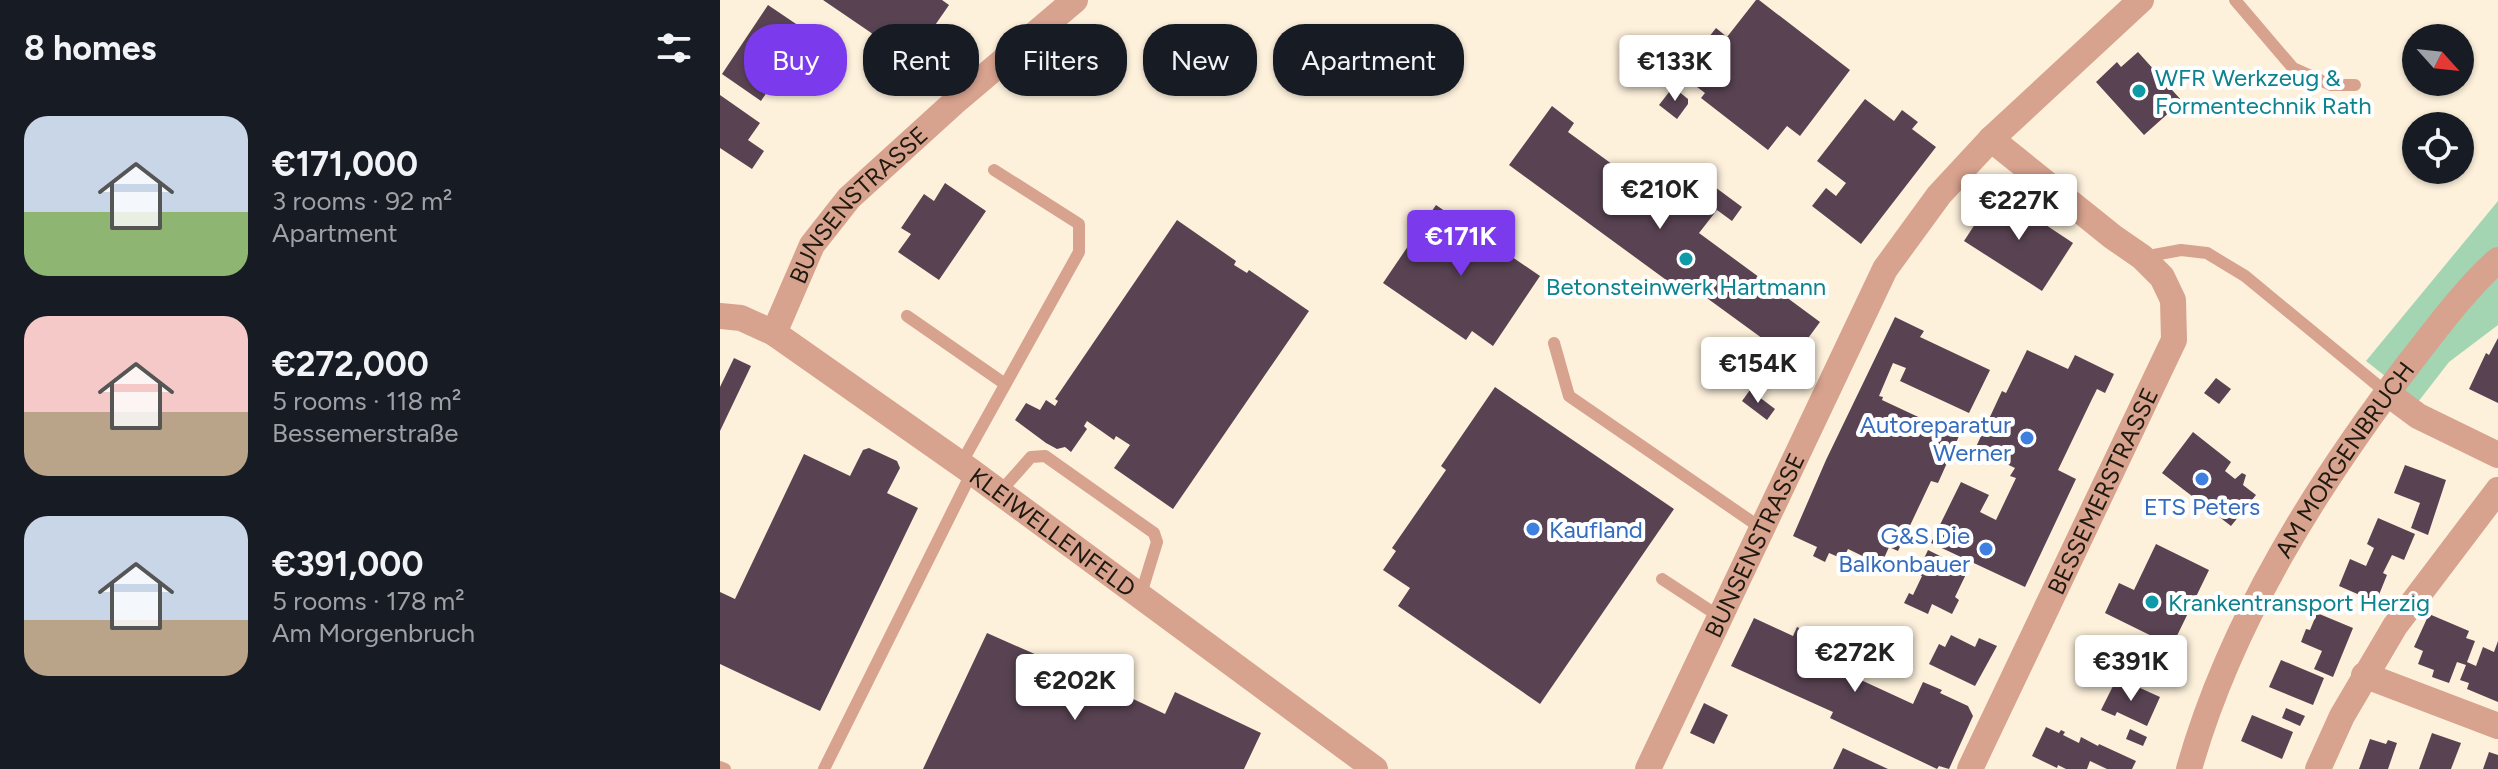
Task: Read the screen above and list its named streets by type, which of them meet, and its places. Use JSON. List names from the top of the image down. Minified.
{"streets":{"street":["BUNSENSTRASSE","AM MORGENBRUCH","BESSEMERSTRASSE","KLEIWELLENFELD"]},"crossings":[["BUNSENSTRASSE","BESSEMERSTRASSE"],["BUNSENSTRASSE","KLEIWELLENFELD"]],"places":["WFR Werkzeug & Formentechnik Rath","Betonsteinwerk Hartmann","Autoreparatur Werner","ETS Peters","Kaufland","G&S Die Balkonbauer","Krankentransport Herzig"],"north":"bottom right","page":{"heading":"8 homes","chip":["Buy","Rent","Filters","New","Apartment"],"price":["€133K","€210K","€227K","€171K","€154K","€272K","€391K","€202K"],"list":[{"name":"€171,000","note":"3 rooms · 92 m² · Apartment"},{"name":"€272,000","note":"5 rooms · 118 m² · Bessemerstraße"},{"name":"€391,000","note":"5 rooms · 178 m² · Am Morgenbruch"}]}}
